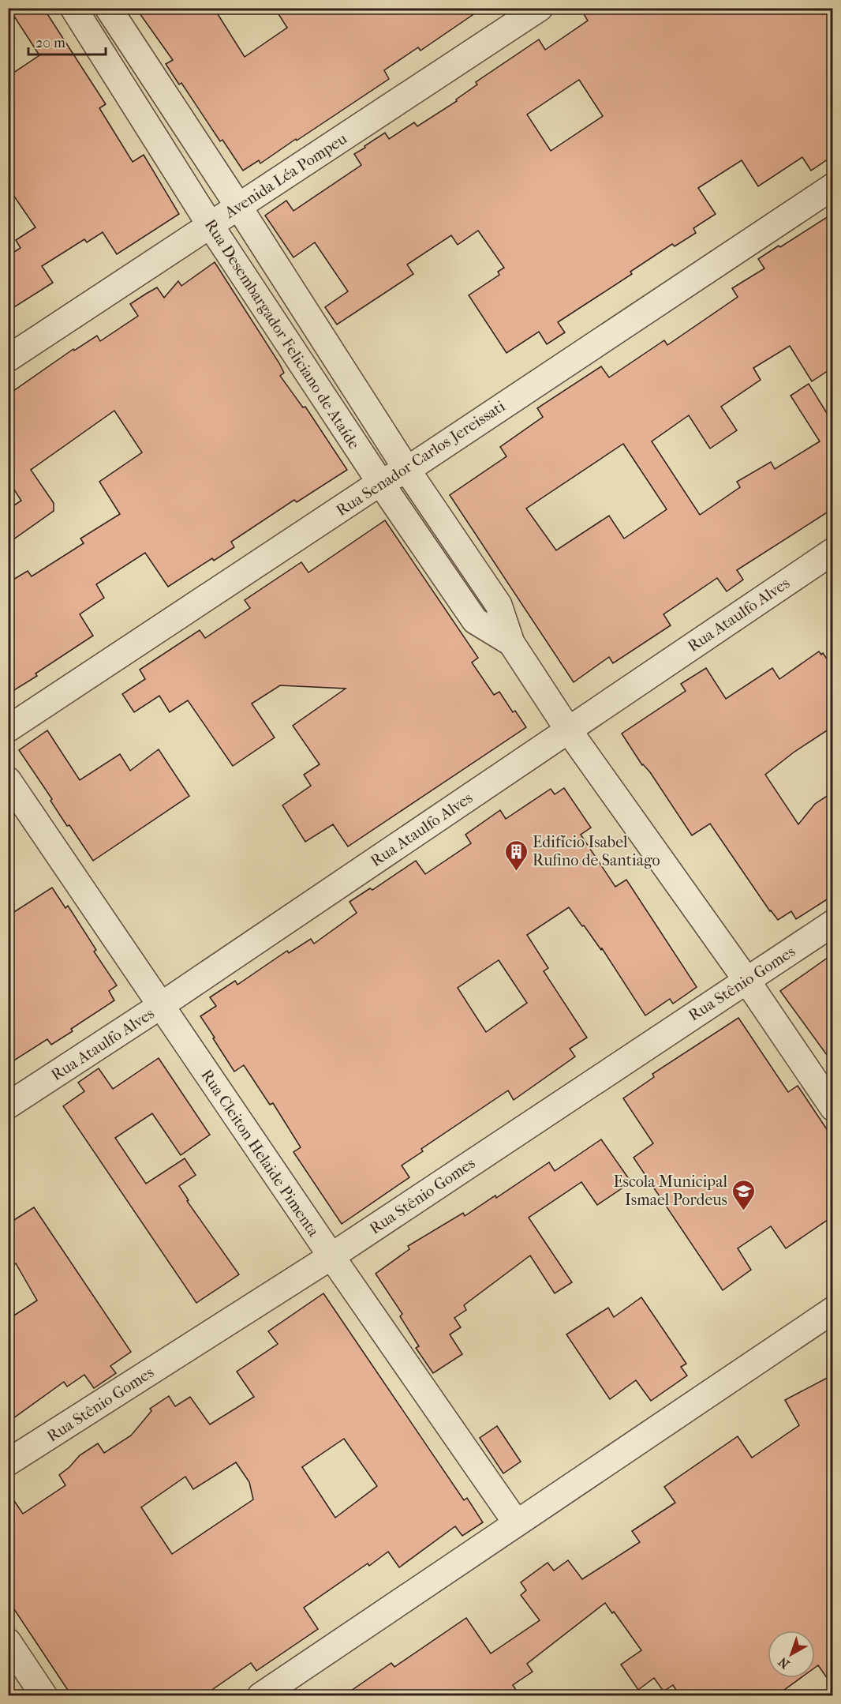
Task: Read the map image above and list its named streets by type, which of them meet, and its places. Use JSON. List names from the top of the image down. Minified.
{"streets":{"street":["Avenida Léa Pompeu","Rua Desembargador Feliciano de Ataíde","Rua Senador Carlos Jereissati","Rua Ataulfo Alves","Rua Stênio Gomes","Rua Cleiton Helaide Pimenta"]},"crossings":[["Avenida Léa Pompeu","Rua Desembargador Feliciano de Ataíde"],["Rua Desembargador Feliciano de Ataíde","Rua Senador Carlos Jereissati"],["Rua Desembargador Feliciano de Ataíde","Rua Ataulfo Alves"],["Rua Desembargador Feliciano de Ataíde","Rua Stênio Gomes"],["Rua Ataulfo Alves","Rua Cleiton Helaide Pimenta"],["Rua Stênio Gomes","Rua Cleiton Helaide Pimenta"]],"places":{"building":["Edifício Isabel Rufino de Santiago"],"school or university":["Escola Municipal Ismael Pordeus"]},"scale_bar":"20 m","north":"bottom left"}
